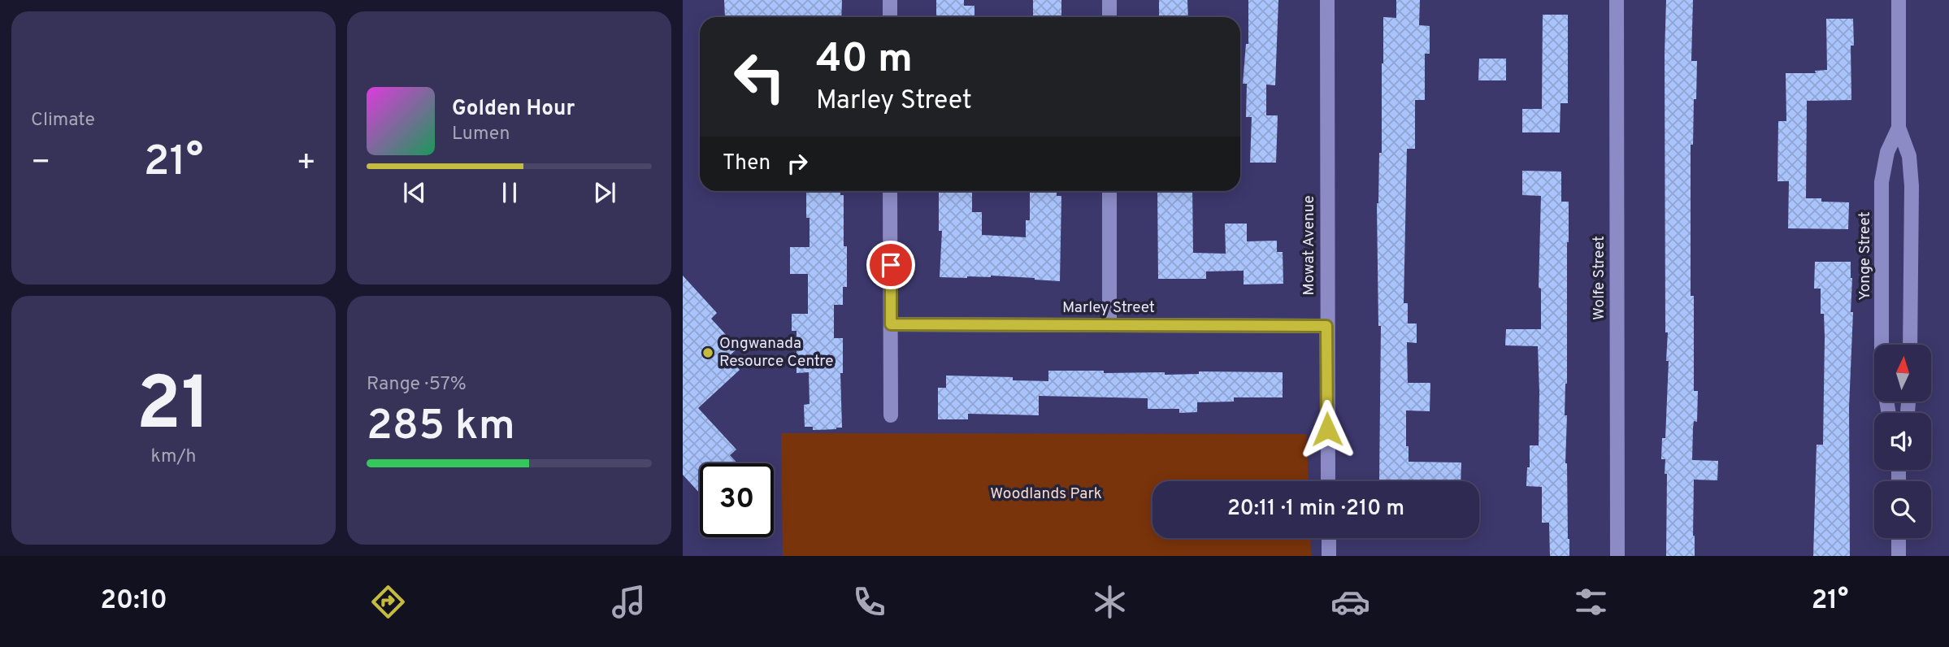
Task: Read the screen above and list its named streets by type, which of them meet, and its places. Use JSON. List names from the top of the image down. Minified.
{"streets":{"street":["Mowat Avenue","Yonge Street","Wolfe Street","Marley Street"]},"crossings":[["Mowat Avenue","Marley Street"]],"parks":["Woodlands Park"],"places":["Ongwanada Resource Centre"],"north":"top","page":{"tile":["Climate",["21","km/h"],["Range · 57%","285 km"]],"turn":["40 m","Marley Street"],"song":["Golden Hour","Lumen"],"then":"Then","heat":["−","21°","+"],"limit":"30","trip":"20:11 · 1 min · 210 m","tabs":["20:10","21°"]}}
